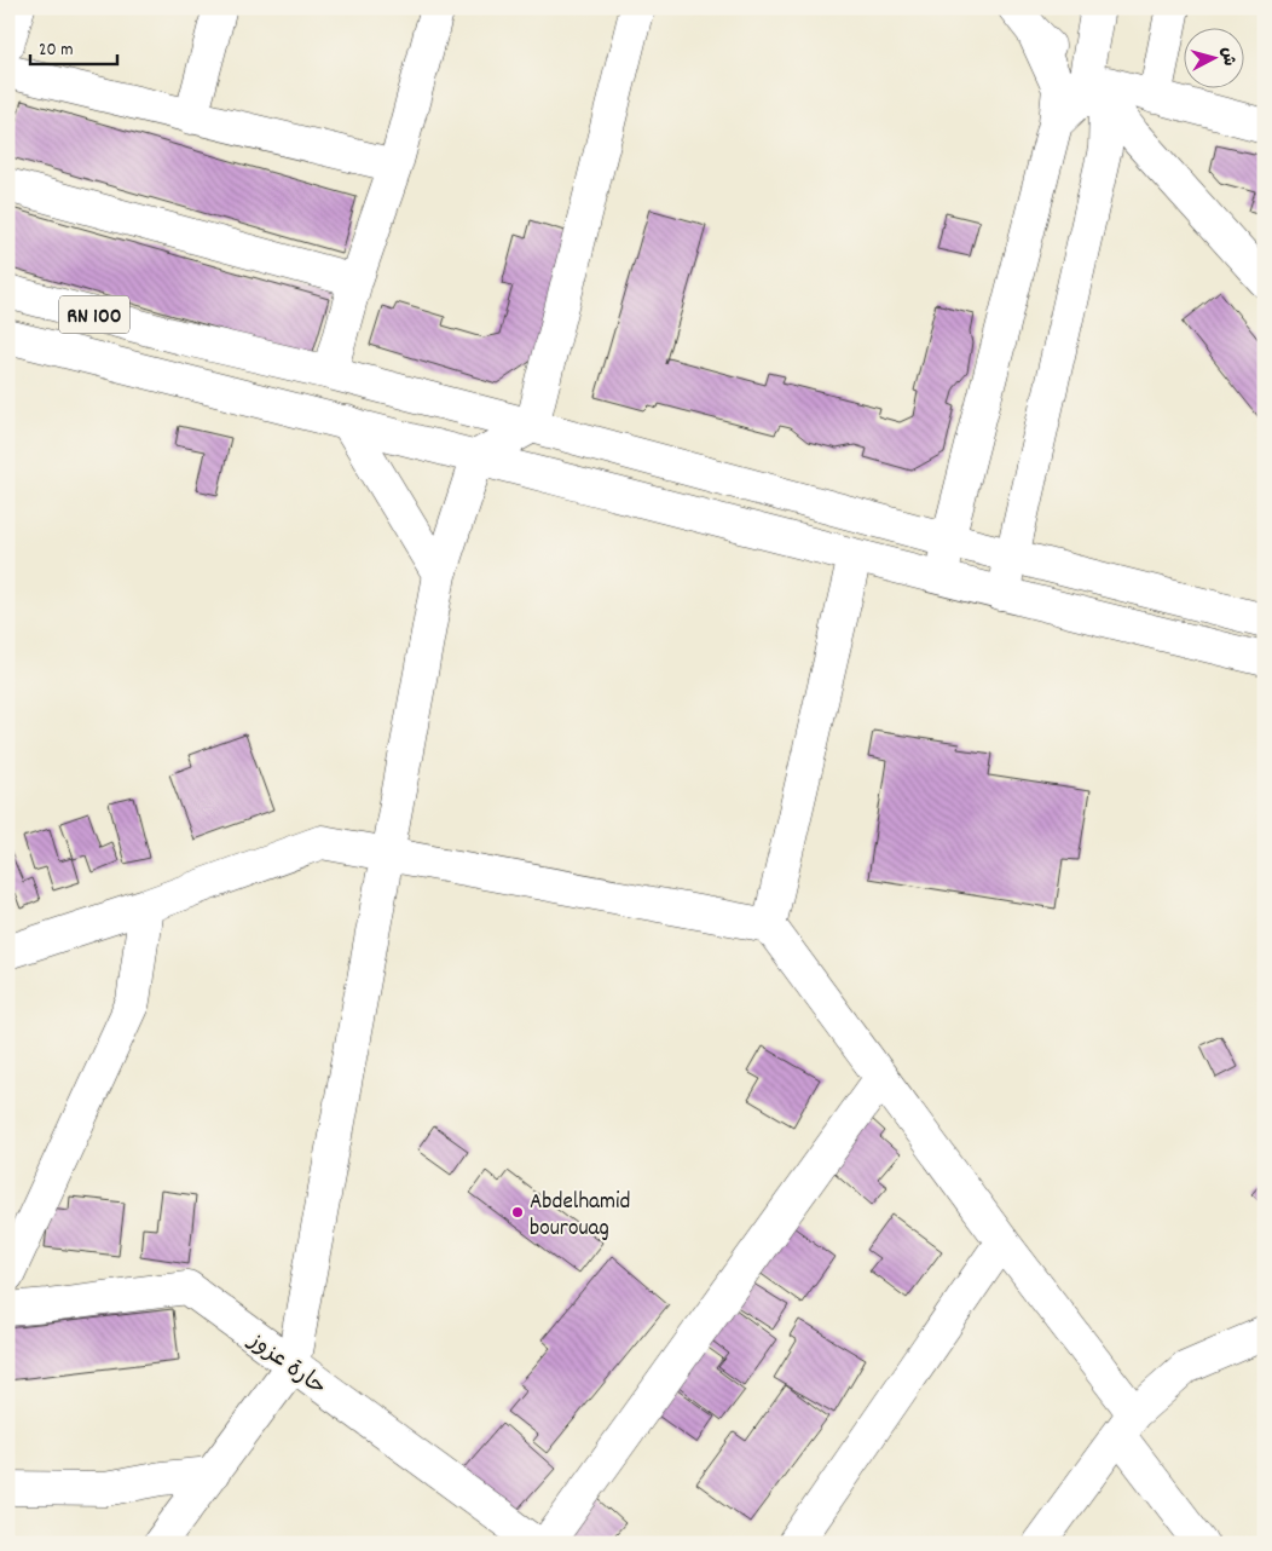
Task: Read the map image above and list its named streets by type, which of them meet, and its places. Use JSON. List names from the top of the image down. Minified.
{"streets":{"street":["RN 100","حارة عزوز"]},"places":["Abdelhamid bourouag"],"scale_bar":"20 m","north":"right"}
